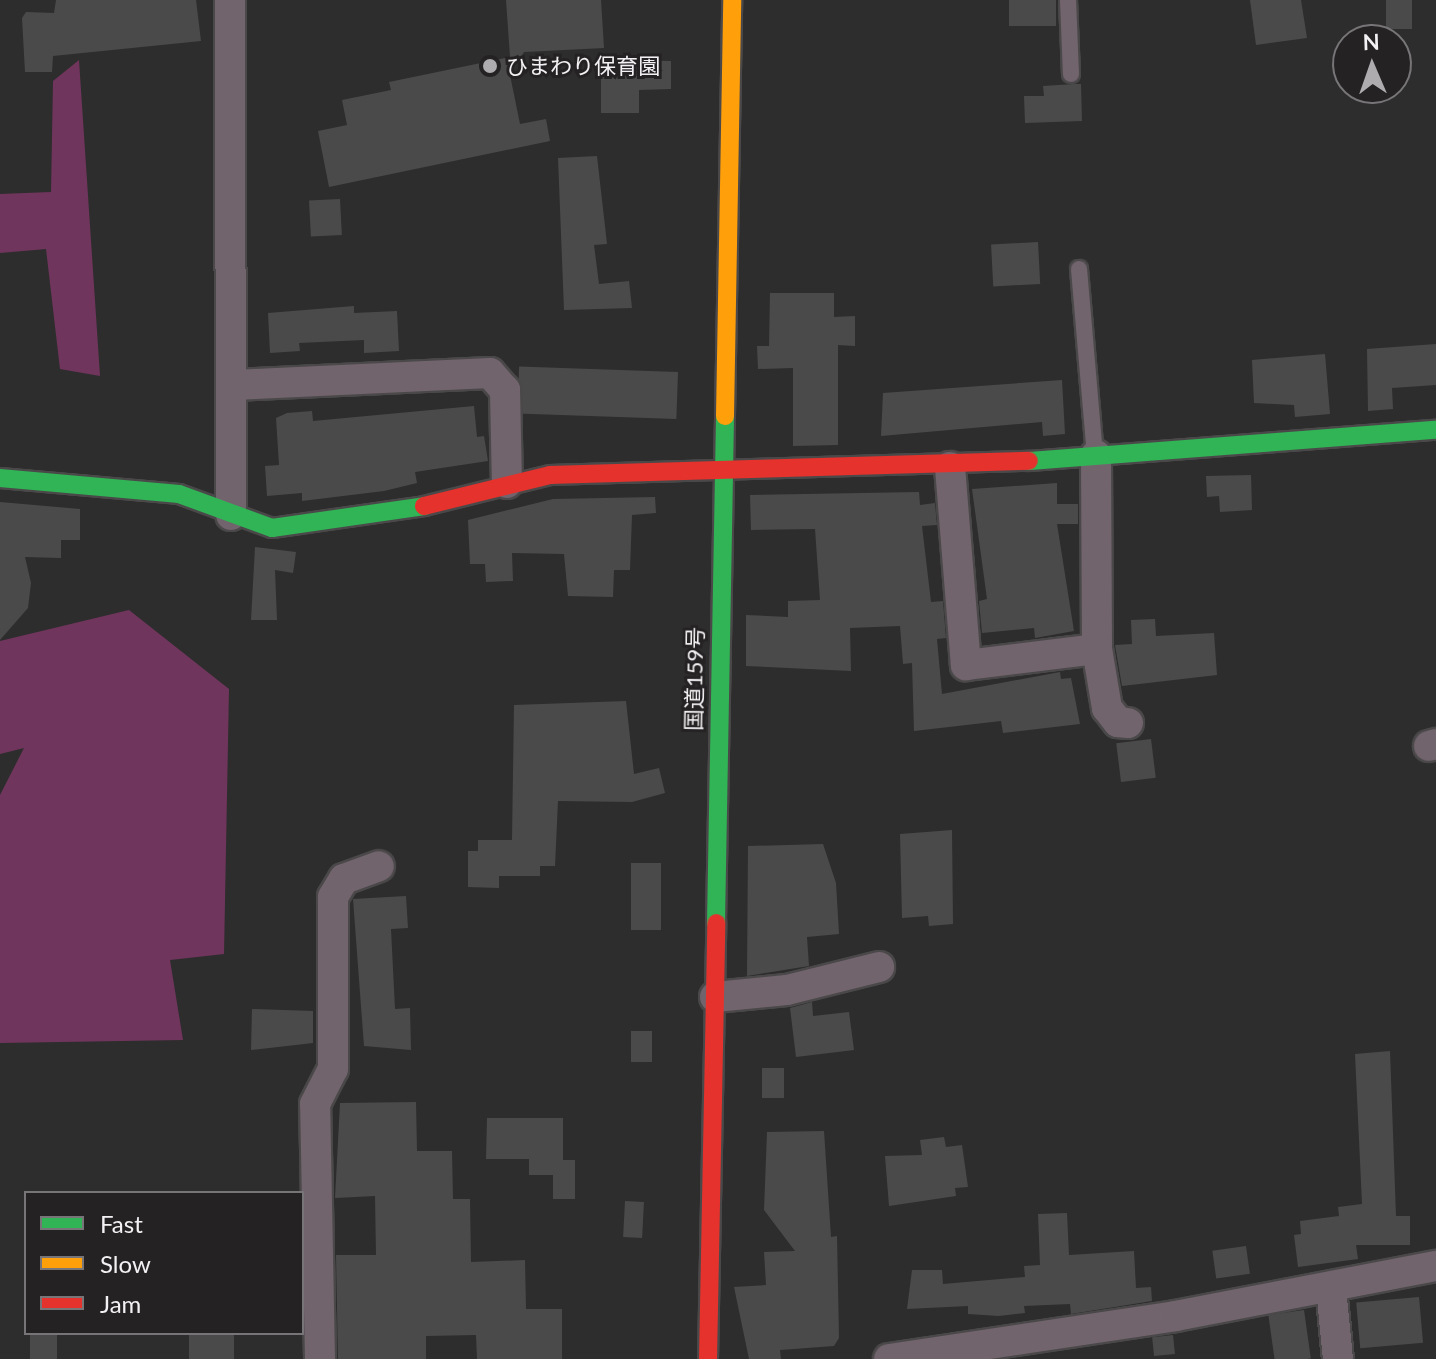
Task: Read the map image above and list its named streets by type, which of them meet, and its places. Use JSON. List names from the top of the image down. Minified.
{"streets":{"main road":["国道159号"]},"places":["ひまわり保育園"],"legend":["Fast","Slow","Jam"],"north":"top"}
